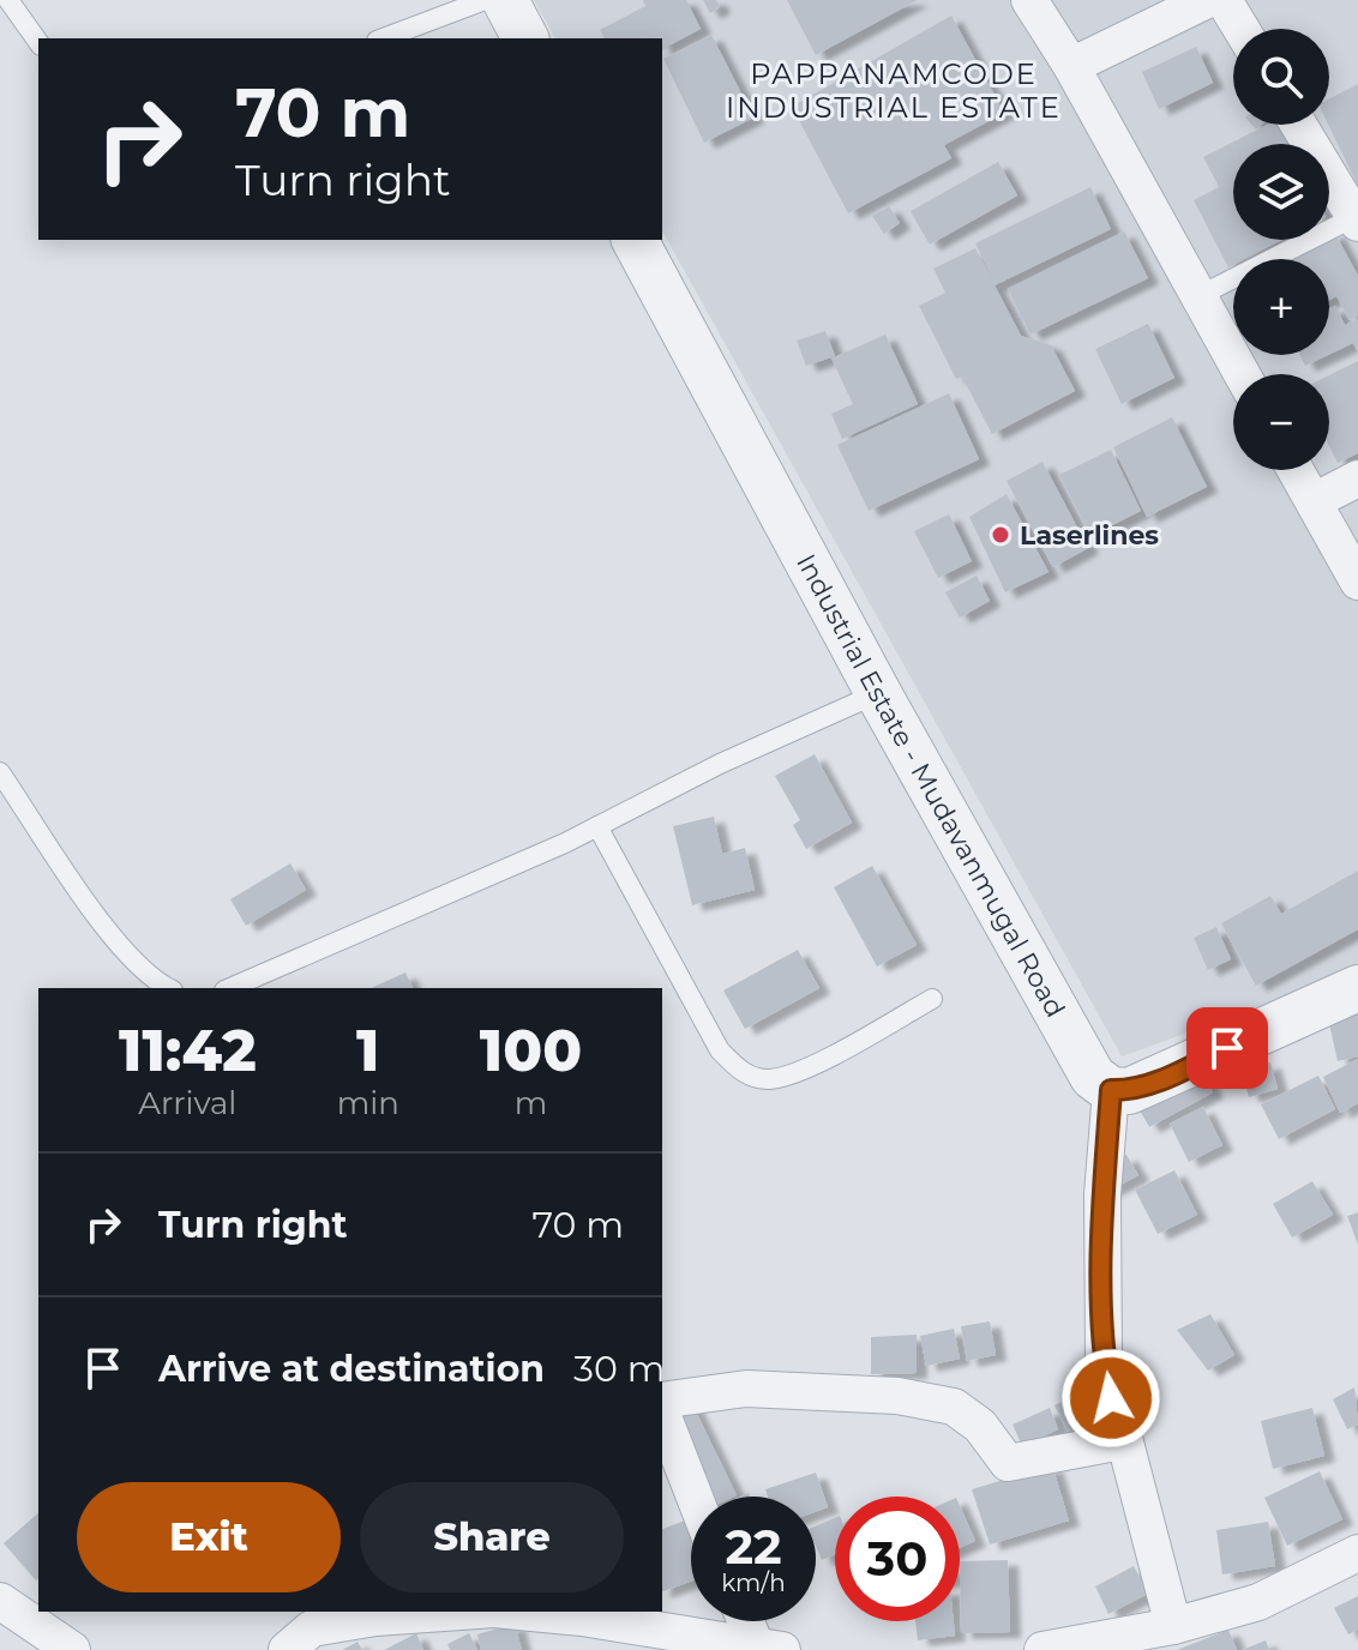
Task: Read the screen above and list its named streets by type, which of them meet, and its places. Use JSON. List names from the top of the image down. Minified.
{"streets":{"street":["Industrial Estate - Mudavanmugal Road"]},"districts":["PAPPANAMCODE INDUSTRIAL ESTATE"],"places":["Laserlines"],"page":{"map_buttons":["+","−"],"turn":["70 m","Turn right"],"eta":["11:42","Arrival","1","min","100","m"],"list":[{"name":"Turn right","value":"70 m"},{"name":"Arrive at destination","value":"30 m"}],"buttons":["Exit","Share"],"speed":"22 km/h","limit":"30"}}
